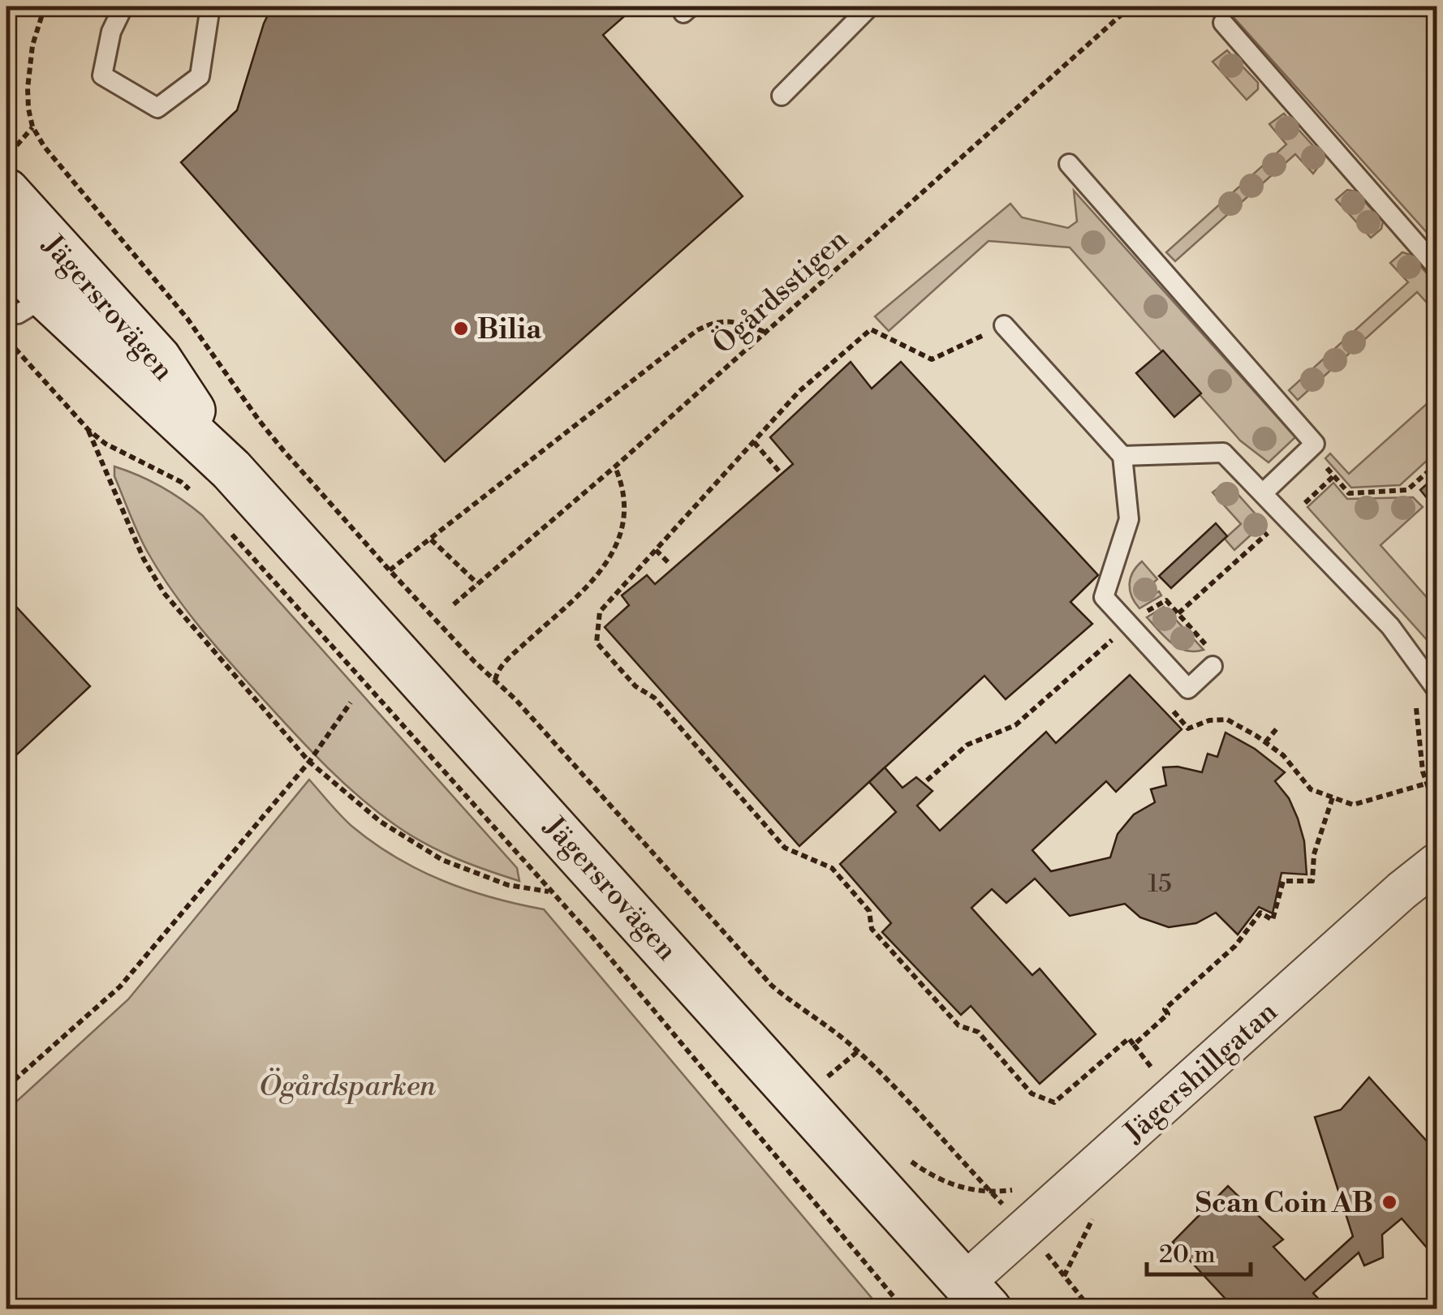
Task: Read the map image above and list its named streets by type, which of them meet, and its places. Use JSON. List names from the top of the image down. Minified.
{"streets":{"street":["Jägersrovägen","Jägershillgatan"],"path":["Ögårdsstigen"]},"crossings":[["Jägersrovägen","Jägershillgatan"]],"parks":["Ögårdsparken"],"places":["Bilia","Scan Coin AB"],"house_numbers":["15"],"scale_bar":"20 m"}
